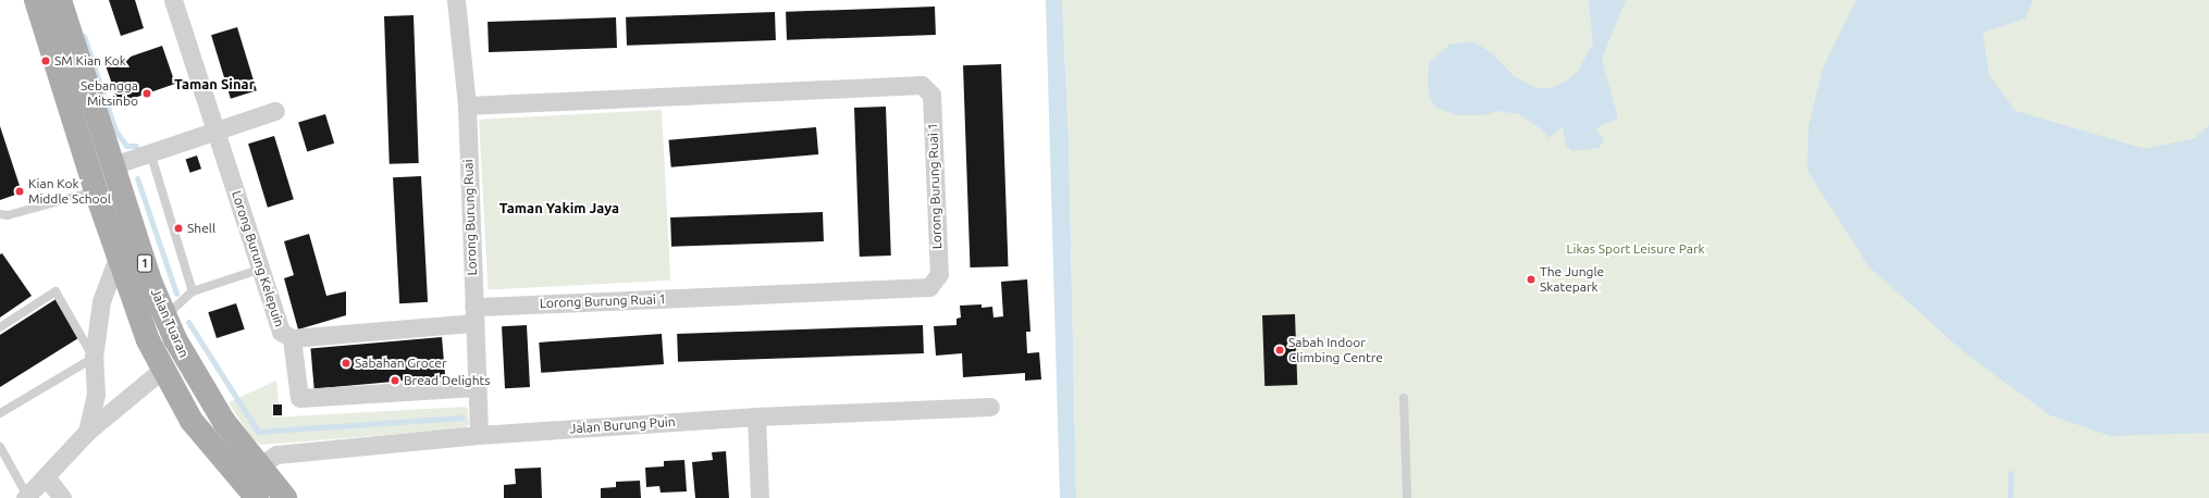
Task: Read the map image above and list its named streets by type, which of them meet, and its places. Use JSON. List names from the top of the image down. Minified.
{"streets":{"main road":["1","Jalan Tuaran"],"street":["Lorong Burung Ruai 1","Lorong Burung Ruai","Lorong Burung Kelepuin","Jalan Burung Puin"]},"crossings":[["Lorong Burung Ruai 1","Lorong Burung Ruai"],["Lorong Burung Ruai 1","Lorong Burung Kelepuin"],["Lorong Burung Ruai","Lorong Burung Kelepuin"],["Lorong Burung Ruai","Jalan Burung Puin"],["Jalan Tuaran","Jalan Burung Puin"]],"districts":["Taman Sinar","Taman Yakim Jaya"],"parks":["Likas Sport Leisure Park"],"places":["SM Kian Kok","Sebangga Mitsinbo","Kian Kok Middle School","Shell","The Jungle Skatepark","Sabah Indoor Climbing Centre","Sabahan Grocer","Bread Delights"]}
